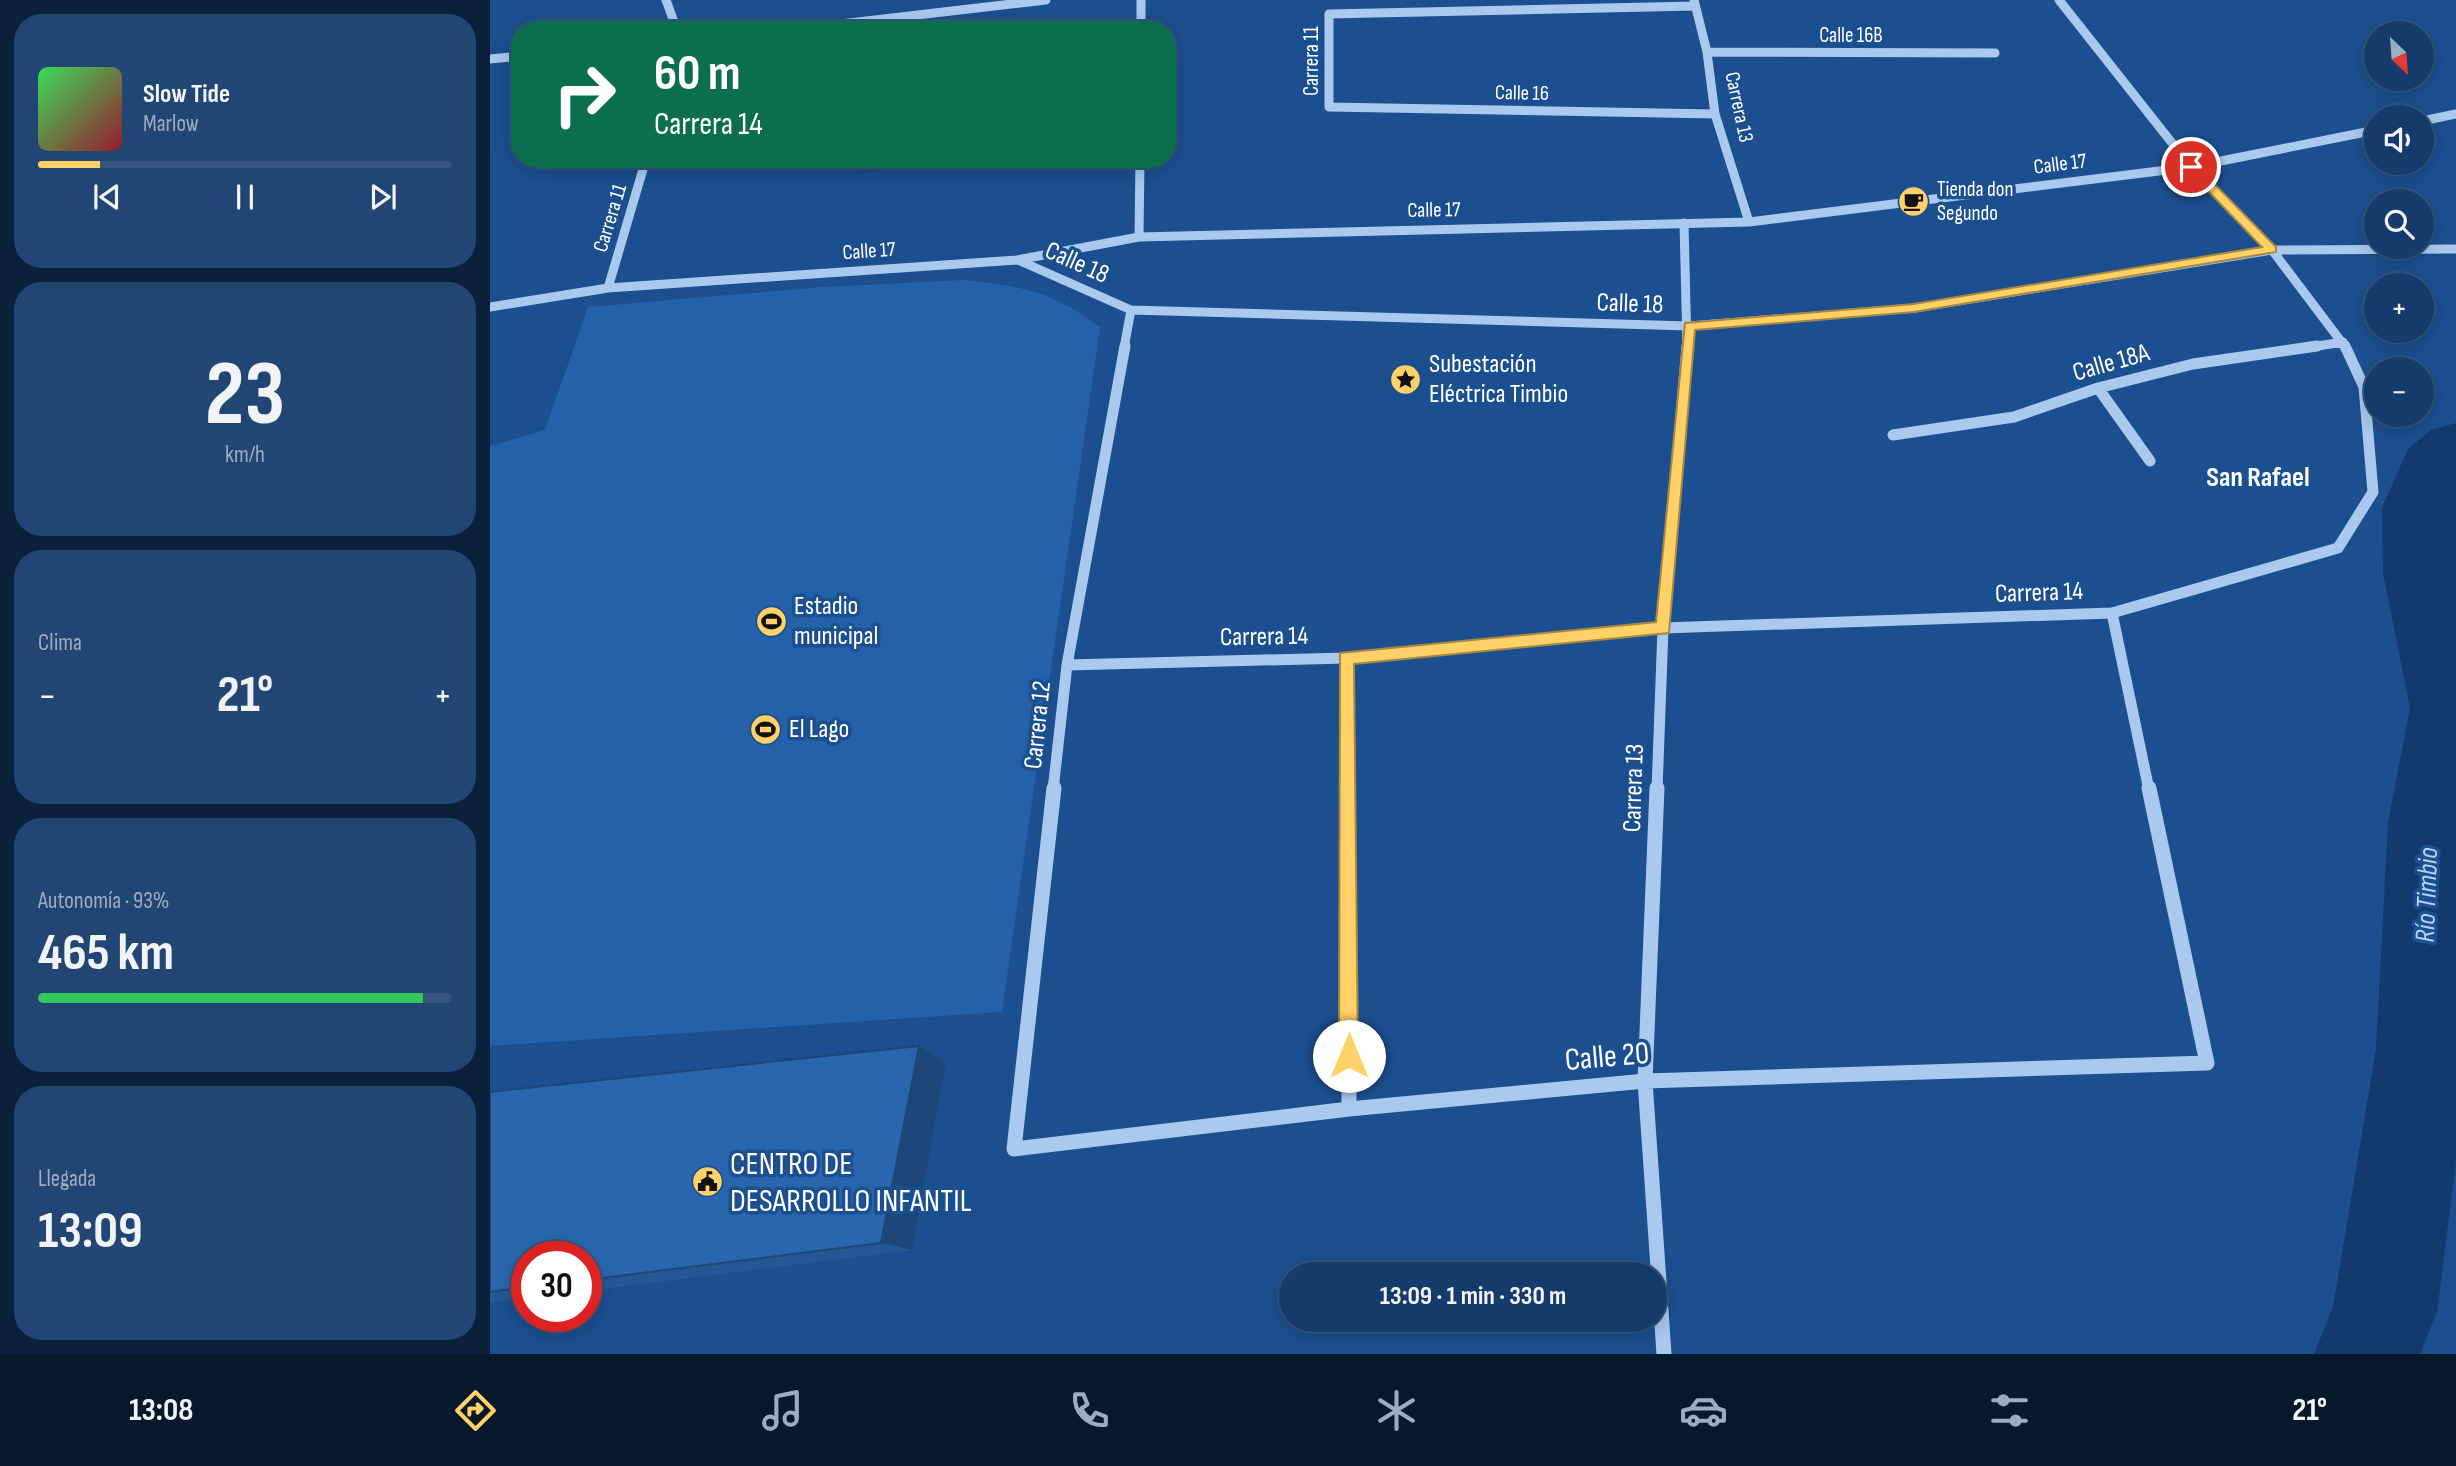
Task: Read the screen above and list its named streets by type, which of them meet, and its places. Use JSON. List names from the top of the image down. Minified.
{"streets":{"street":["Calle 16B","Carrera 11","Calle 16","Carrera 13","Calle 17","Calle 18","Calle 18A","Carrera 14","Carrera 12","Calle 20"]},"crossings":[["Calle 16B","Carrera 13"],["Carrera 11","Calle 16"],["Carrera 11","Carrera 13"],["Carrera 11","Calle 17"],["Calle 16","Carrera 13"],["Carrera 13","Calle 17"],["Carrera 13","Calle 18"],["Carrera 13","Carrera 14"],["Carrera 13","Calle 20"],["Calle 17","Calle 18"],["Calle 17","Carrera 14"],["Calle 18","Carrera 14"],["Calle 18","Carrera 12"],["Calle 18A","Carrera 14"],["Carrera 14","Carrera 12"],["Carrera 14","Calle 20"],["Carrera 12","Calle 20"]],"districts":["San Rafael"],"water":["Río Timbio"],"places":{"cafe":["Tienda don Segundo"],"place":["Subestación Eléctrica Timbio"],"sports":["Estadio municipal","El Lago"],"public building":["CENTRO DE DESARROLLO INFANTIL"]},"north":"bottom right","page":{"map_buttons":["+","−"],"turn":["60 m","Carrera 14"],"song":["Slow Tide","Marlow"],"tile":[["23","km/h"],"Clima",["Autonomía · 93%","465 km"],["Llegada","13:09"]],"heat":["−","21°","+"],"limit":"30","trip":"13:09 · 1 min · 330 m","tabs":["13:08","21°"]}}
